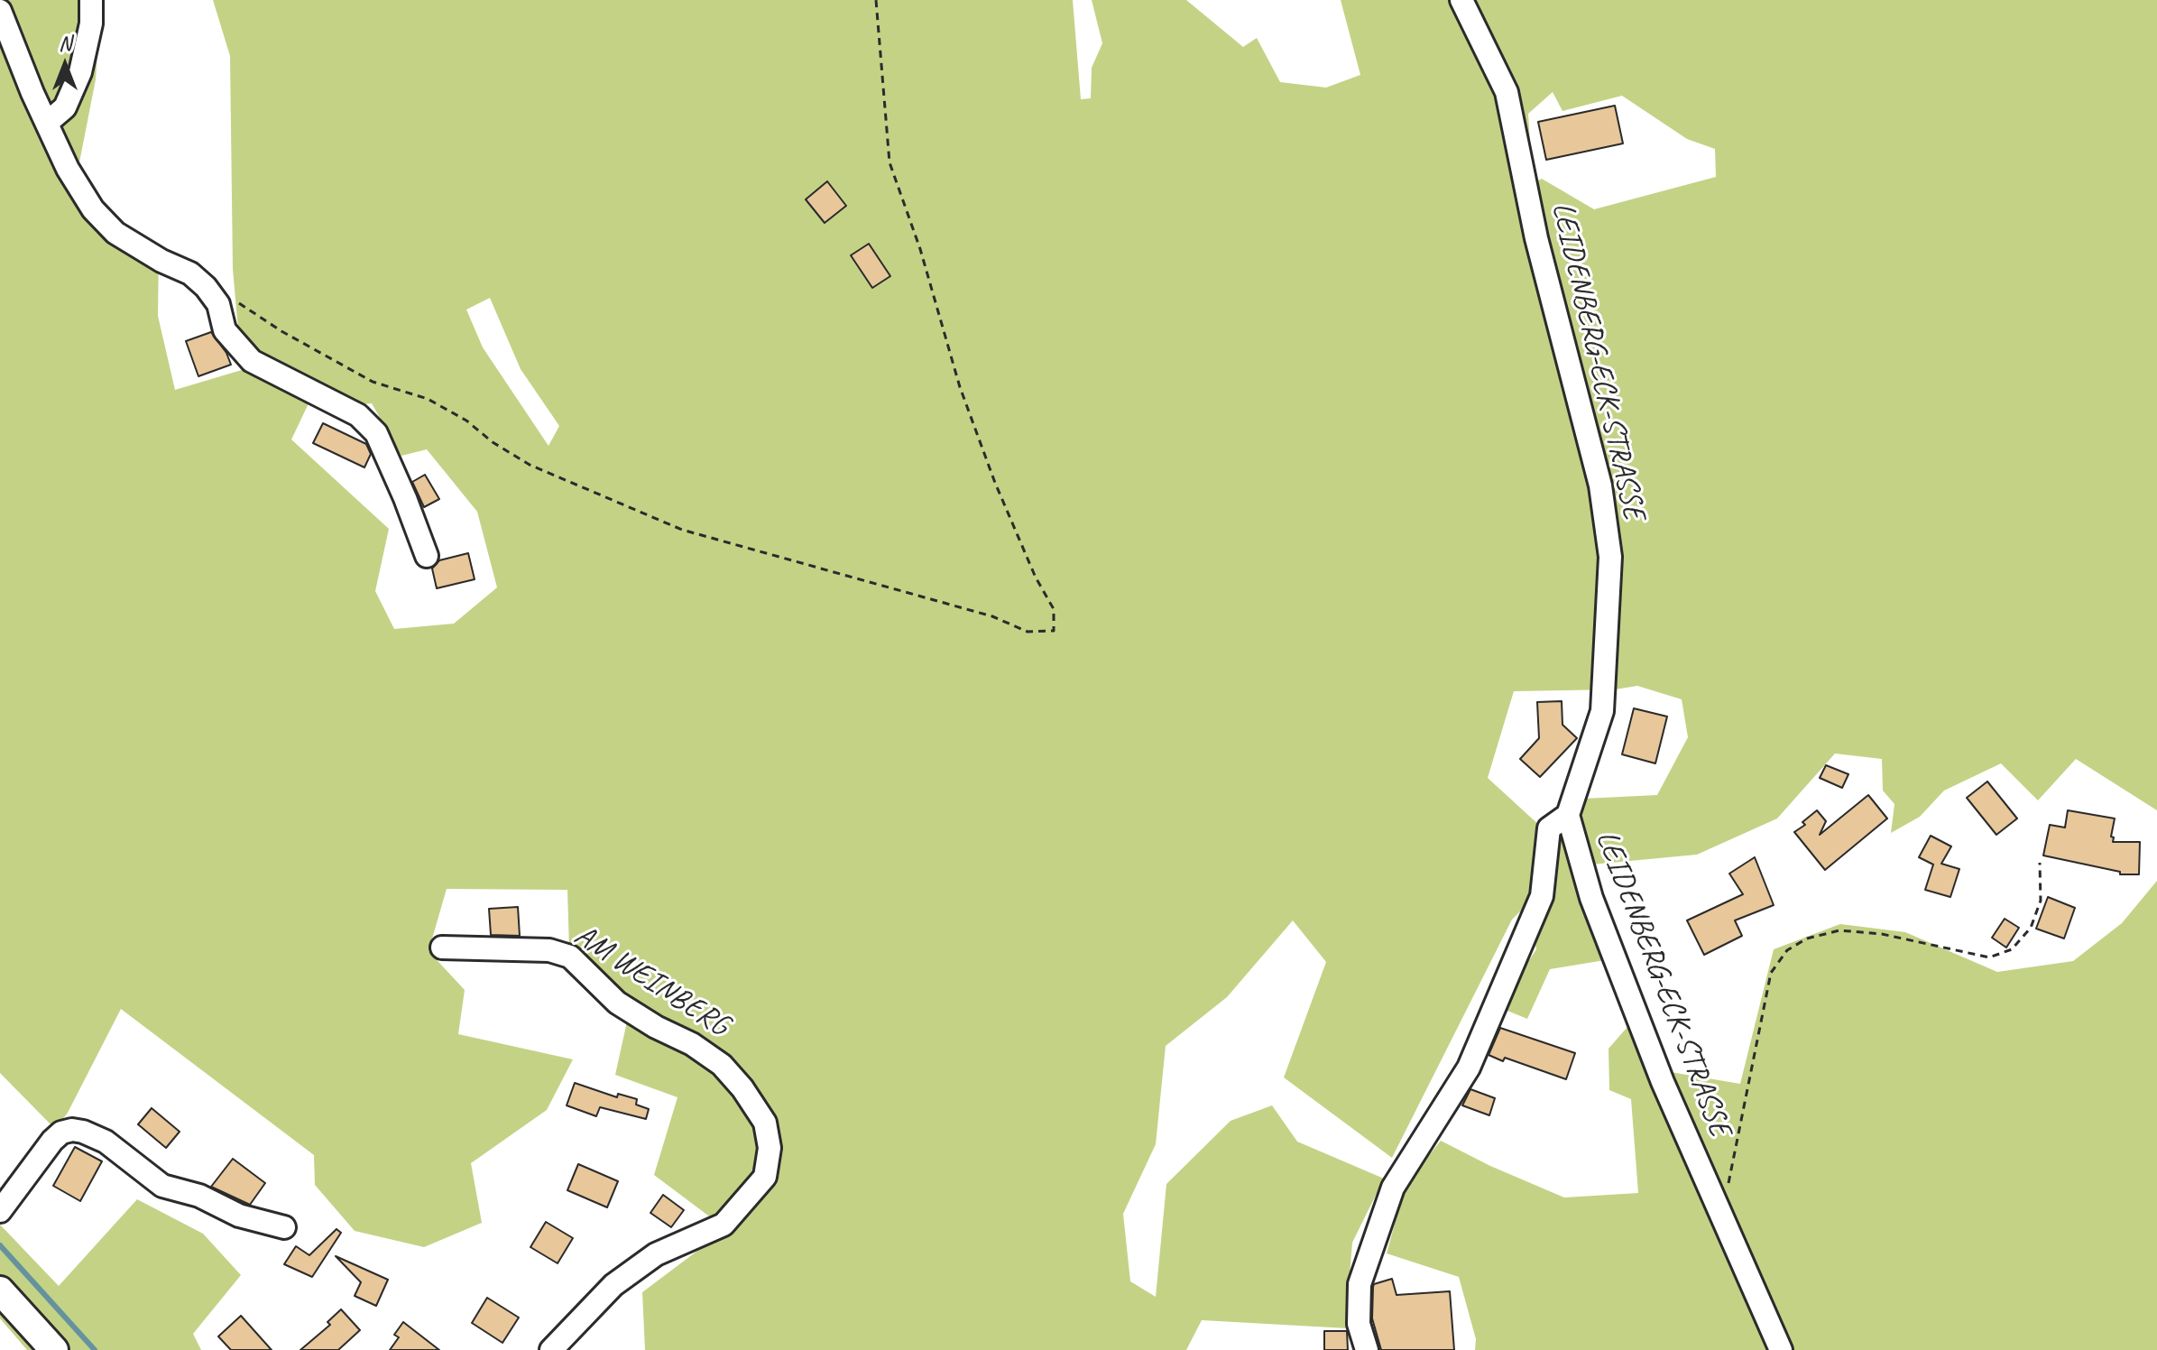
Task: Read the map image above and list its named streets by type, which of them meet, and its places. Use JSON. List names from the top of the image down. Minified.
{"streets":{"street":["LEIDENBERG-ECK-STRASSE","AM WEINBERG"]},"north":"top"}
